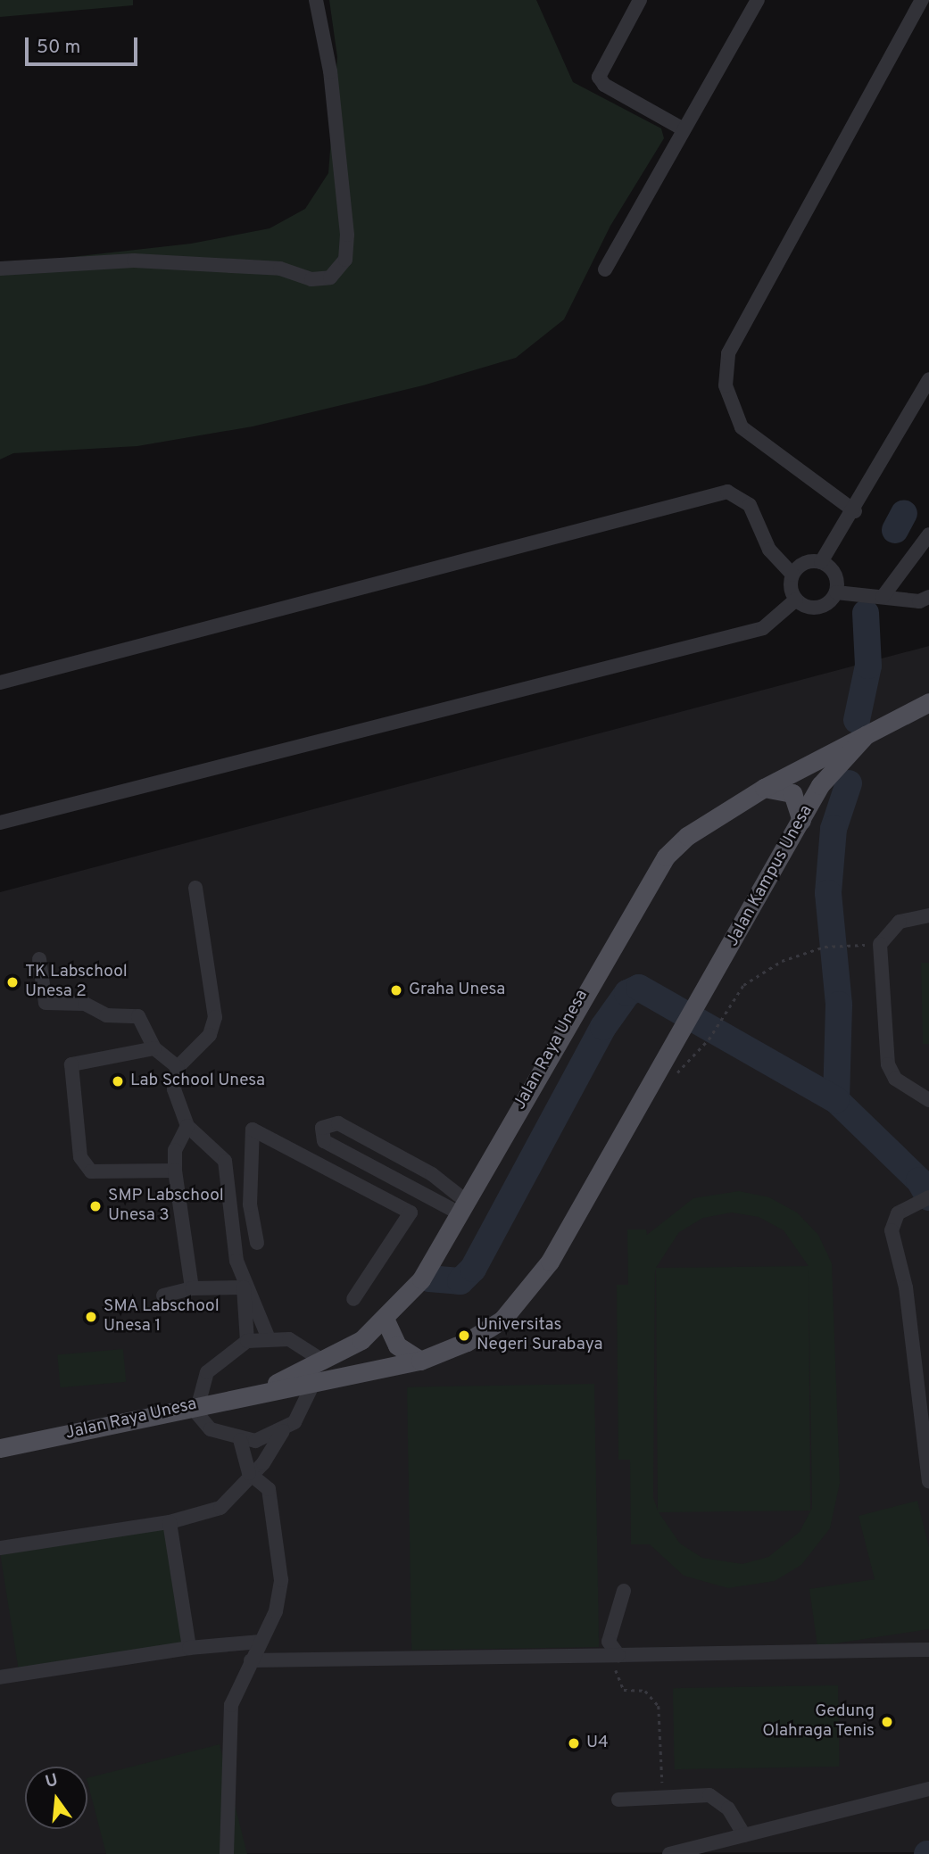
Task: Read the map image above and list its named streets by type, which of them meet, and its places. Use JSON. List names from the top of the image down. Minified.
{"streets":{"main road":["Jalan Kampus Unesa","Jalan Raya Unesa"]},"crossings":[["Jalan Kampus Unesa","Jalan Raya Unesa"]],"places":["TK Labschool Unesa 2","Graha Unesa","Lab School Unesa","SMP Labschool Unesa 3","SMA Labschool Unesa 1","Universitas Negeri Surabaya","Gedung Olahraga Tenis","U4"],"scale_bar":"50 m","north":"top"}
